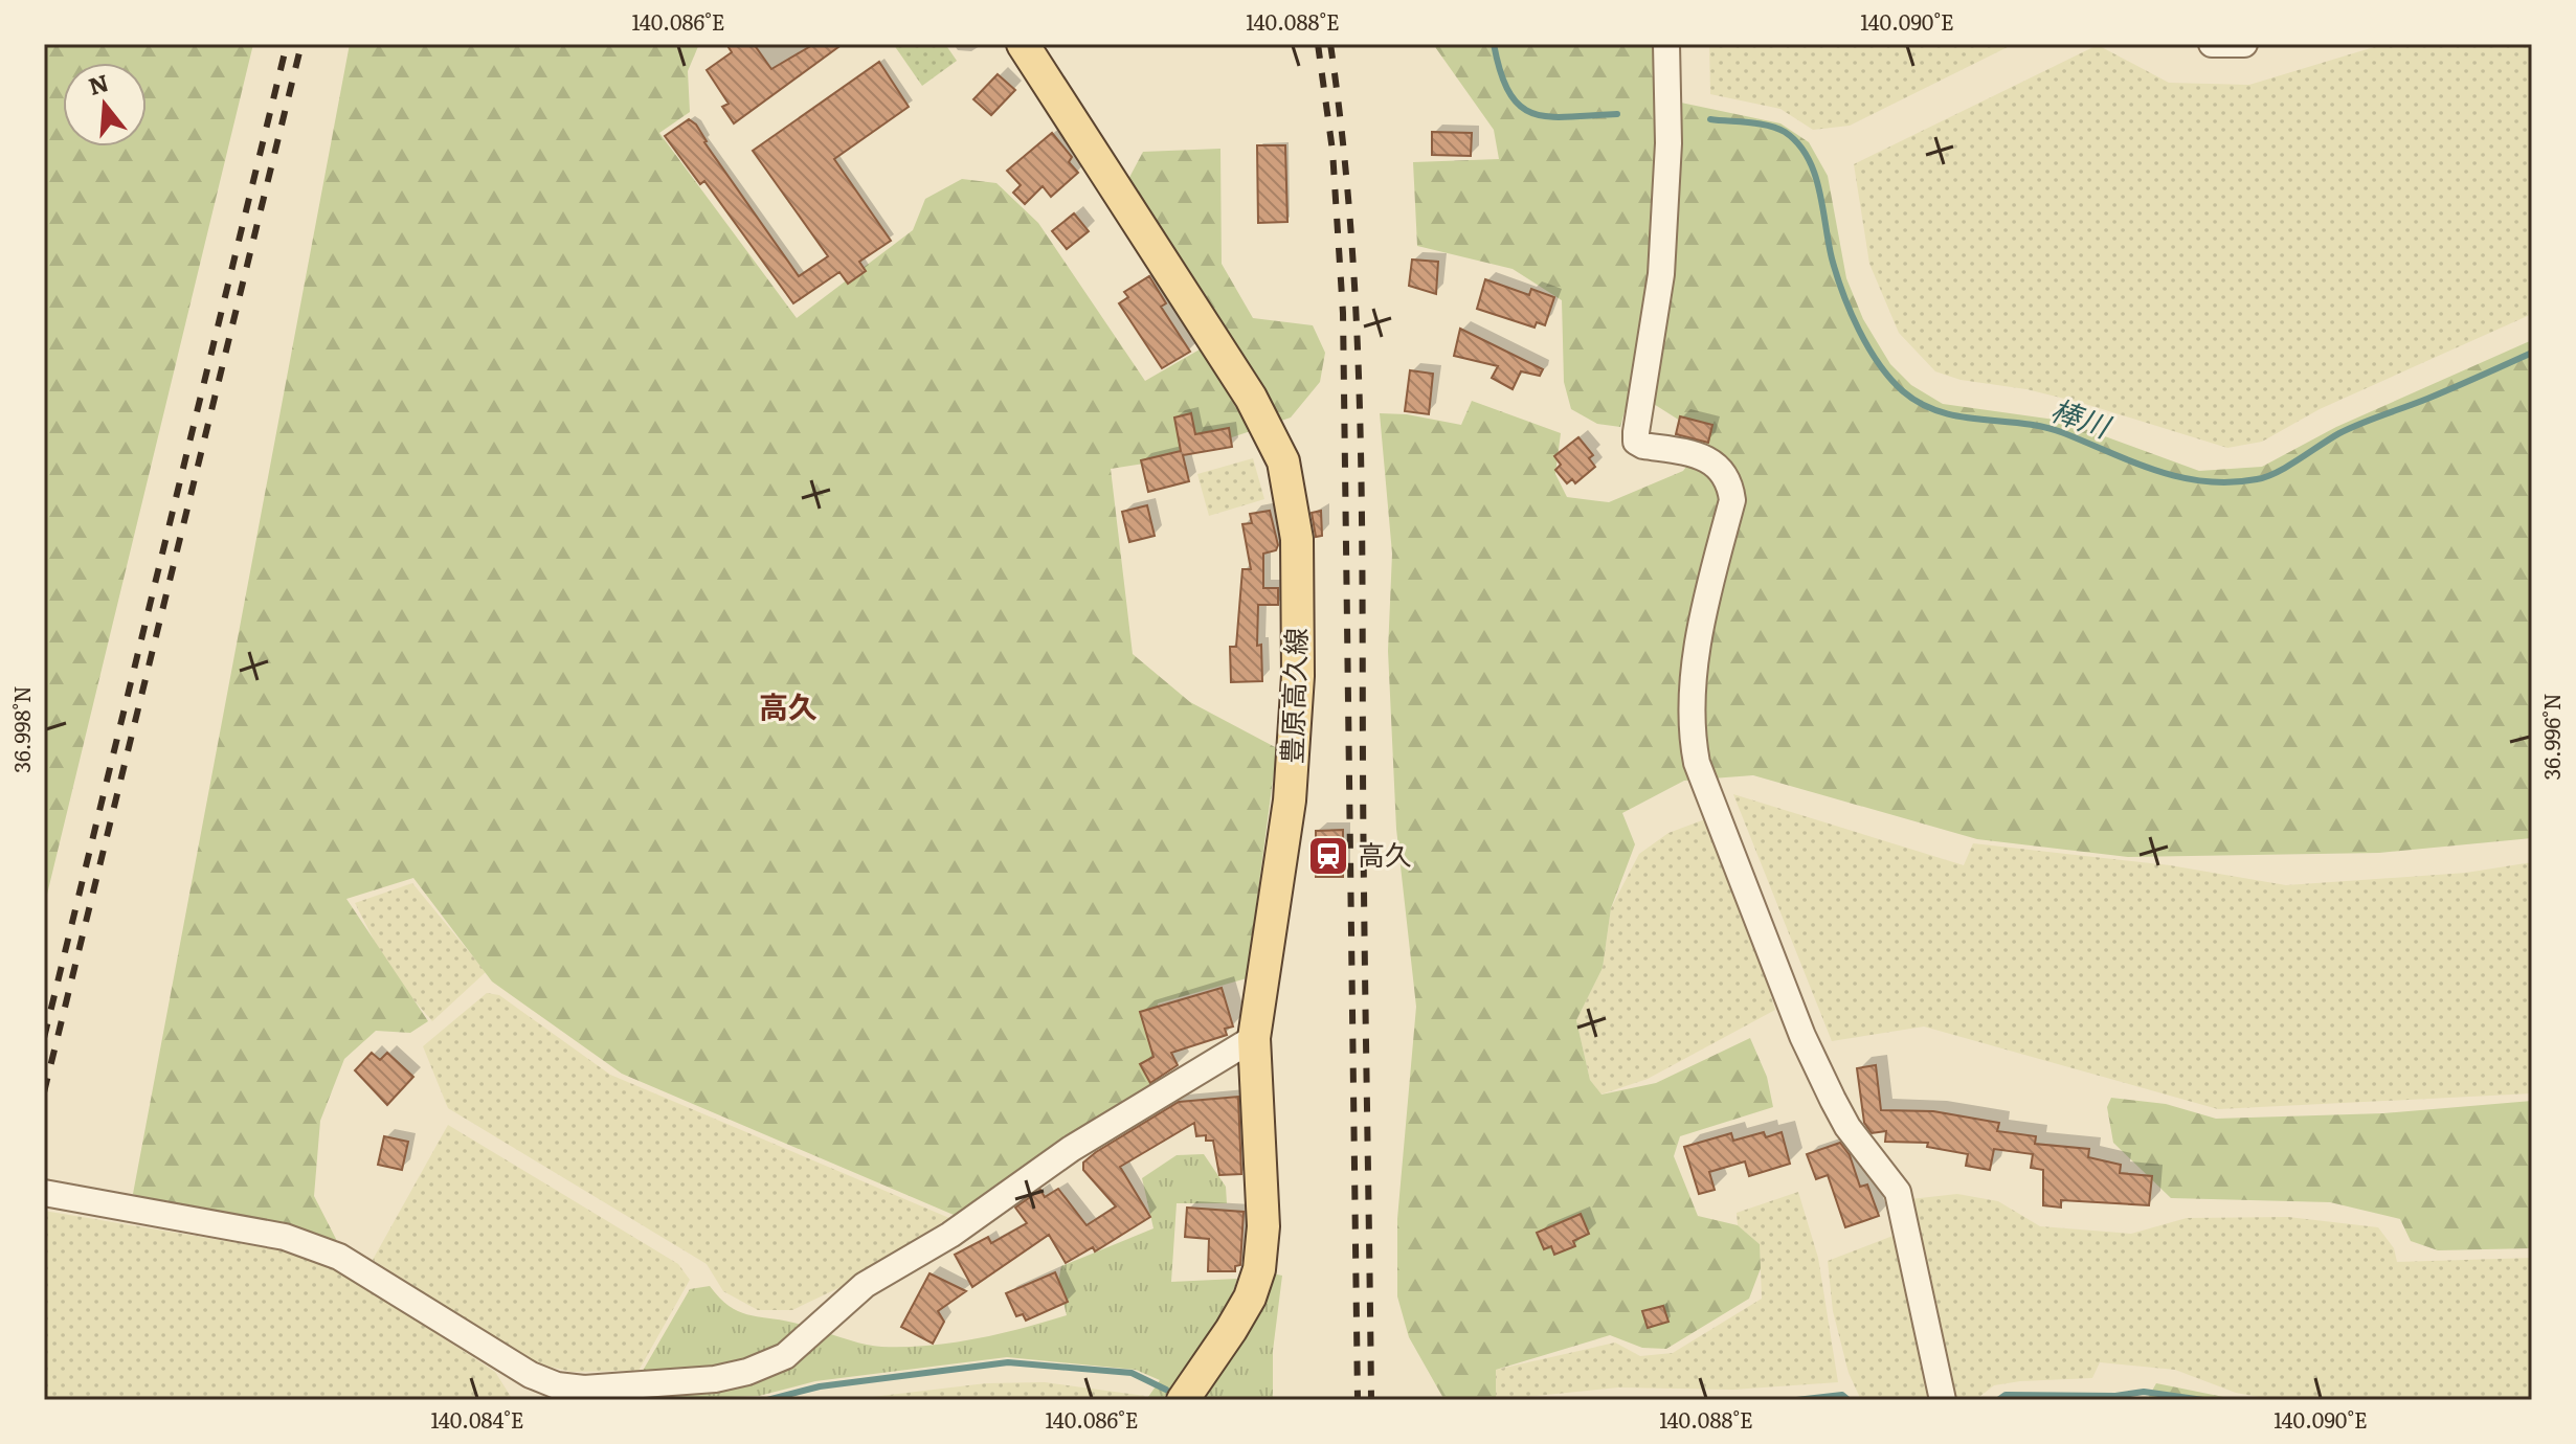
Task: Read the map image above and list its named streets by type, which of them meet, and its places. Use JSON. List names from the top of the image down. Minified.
{"streets":{"main road":["豊原高久線"]},"districts":["高久"],"water":["棒川"],"places":{"station":["高久"]},"north":"top","coordinates":["140.086°E","140.088°E","140.090°E","36.998°N","36.996°N","140.084°E"]}
